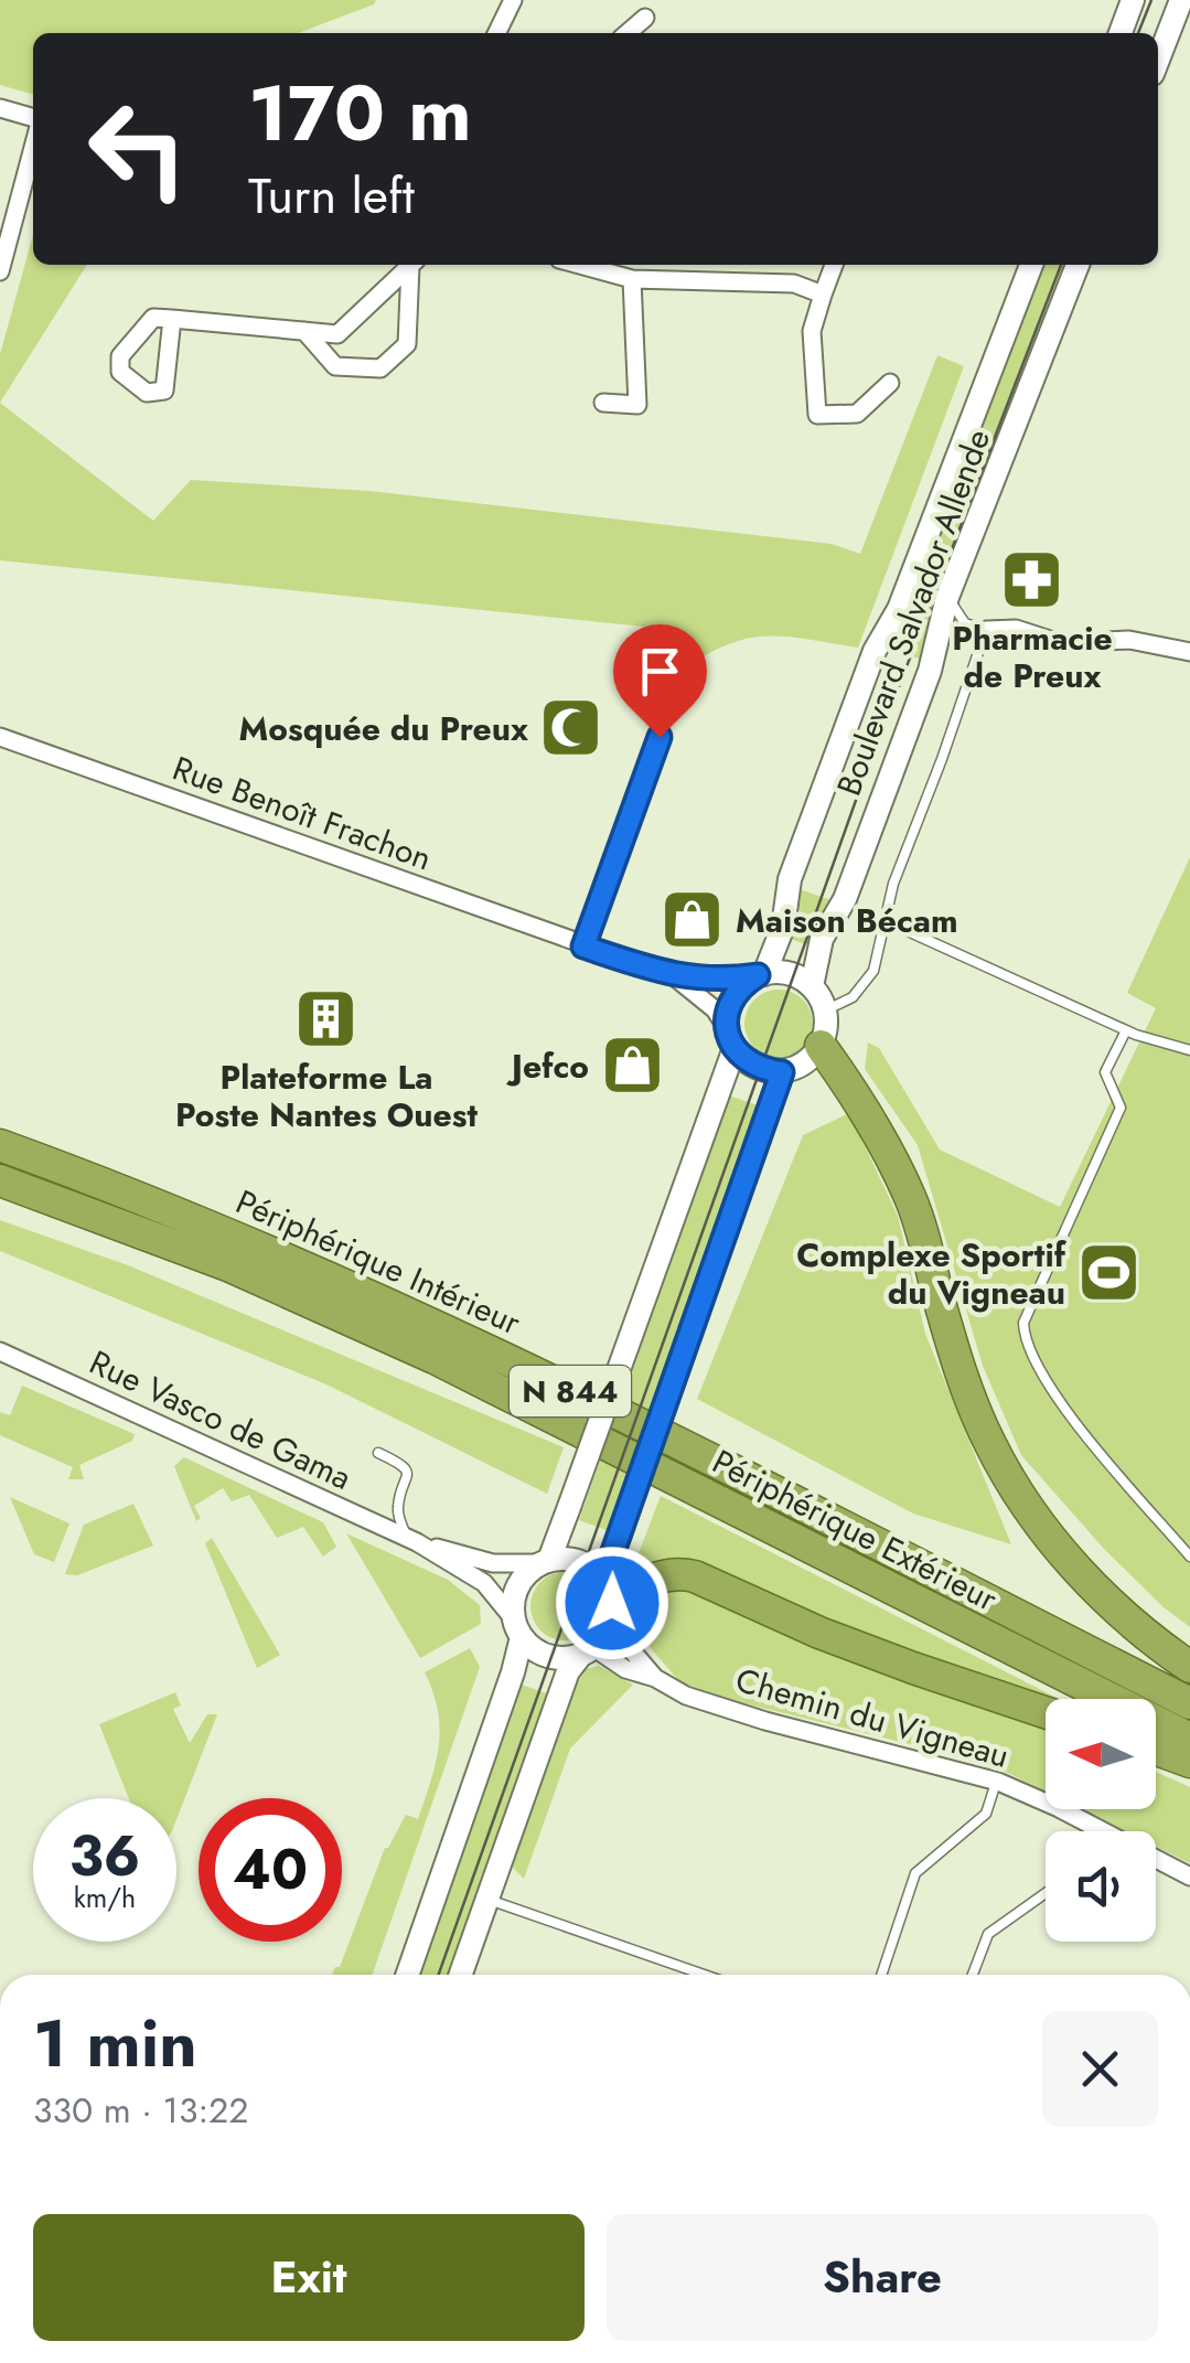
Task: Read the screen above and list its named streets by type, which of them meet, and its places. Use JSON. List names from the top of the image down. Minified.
{"streets":{"highway":["Périphérique Intérieur","N 844","Périphérique Extérieur"],"street":["Boulevard Salvador Allende","Rue Benoît Frachon","Rue Vasco de Gama","Chemin du Vigneau"]},"crossings":[["Rue Vasco de Gama","Chemin du Vigneau"]],"places":{"pharmacy":["Pharmacie de Preux"],"mosque":["Mosquée du Preux"],"shop":["Maison Bécam","Jefco"],"building":["Plateforme La Poste Nantes Ouest"],"sports":["Complexe Sportif du Vigneau"]},"north":"left","page":{"turn":["170 m","Turn left"],"speed":"36 km/h","limit":"40","heading":["1 min","330 m · 13:22"],"buttons":["Exit","Share"]}}
